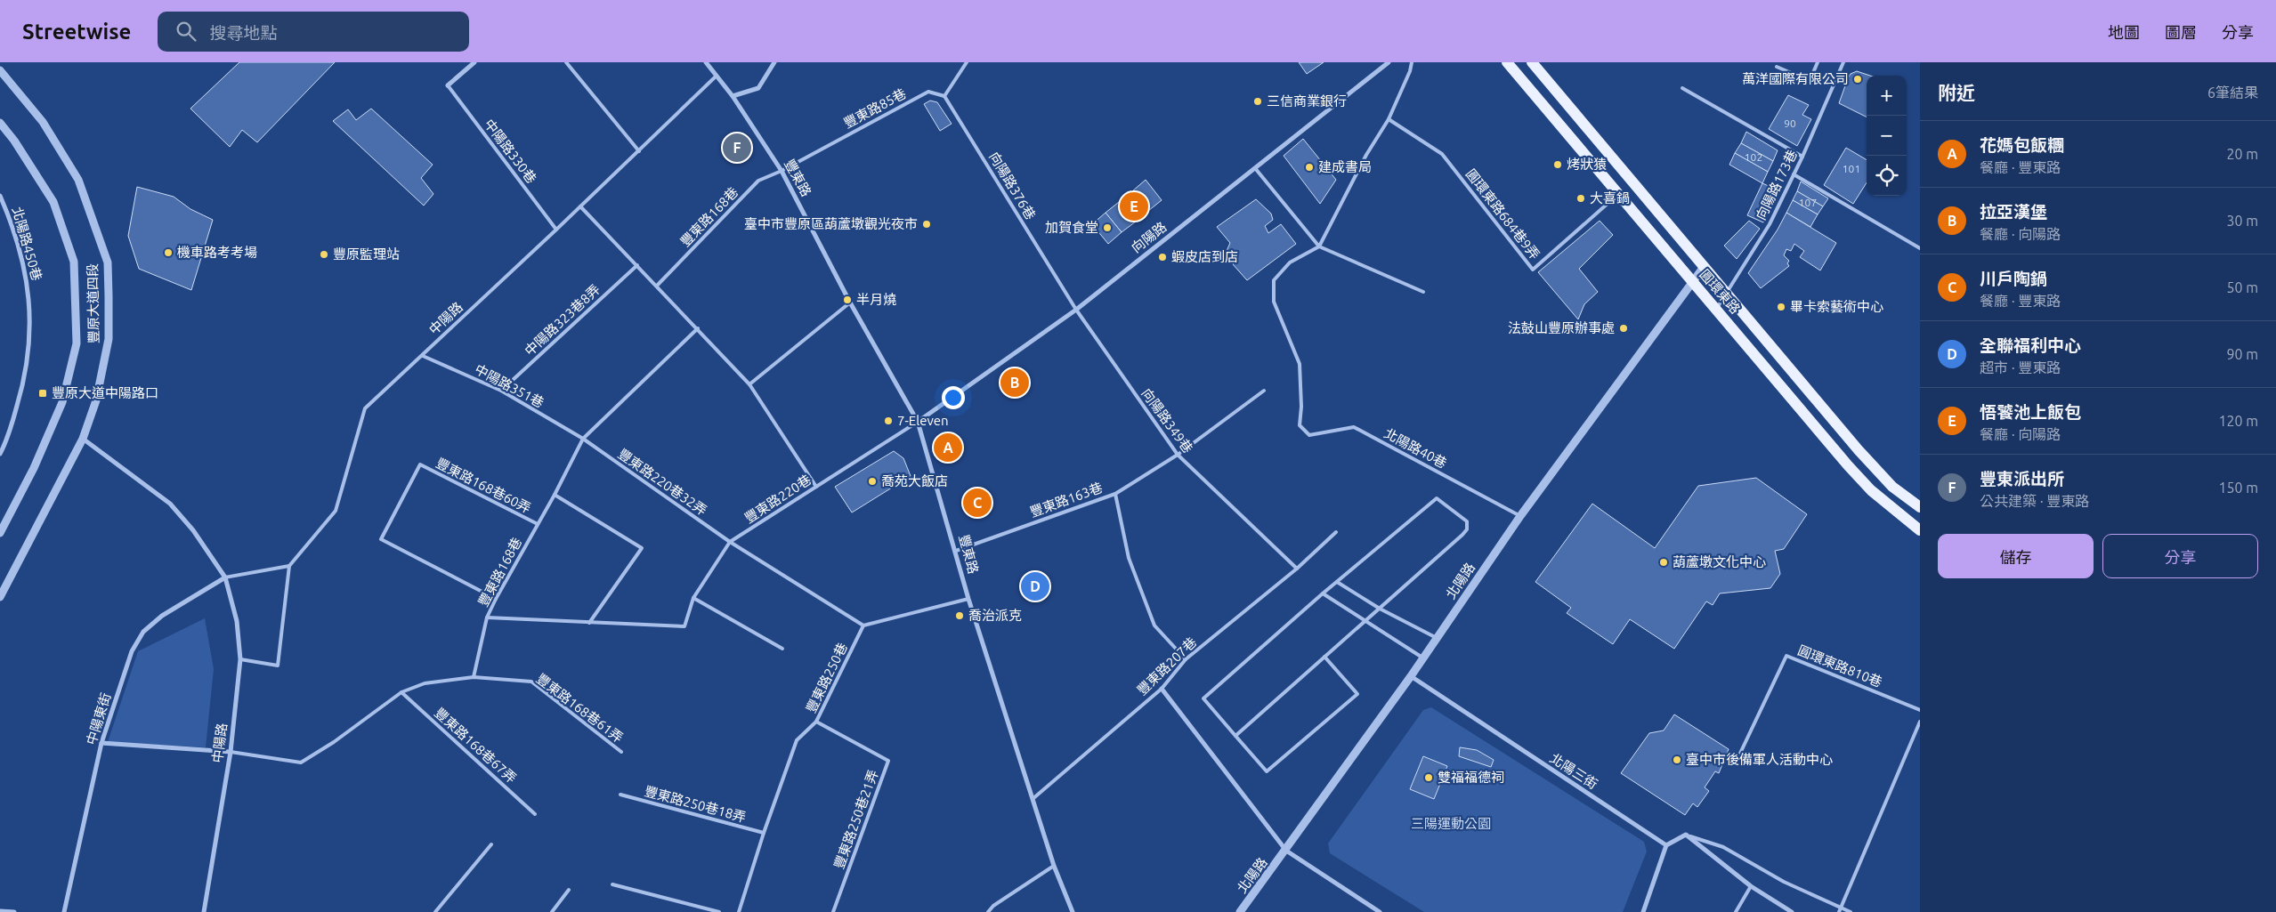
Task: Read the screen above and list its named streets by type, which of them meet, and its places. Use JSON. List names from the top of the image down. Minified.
{"streets":{"main road":["圓環東路"],"street":["豐東路","向陽路","北陽路450巷","豐原大道四段","中陽路","北陽路","中陽東街","北陽三街"],"lane":["豐東路85巷","中陽路330巷","向陽路173巷","向陽路376巷","圓環東路684巷9弄","豐東路168巷","中陽路323巷8弄","中陽路351巷","向陽路349巷","北陽路40巷","豐東路220巷32弄","豐東路168巷60弄","豐東路220巷","豐東路163巷","豐東路207巷","圓環東路810巷","豐東路250巷","豐東路168巷61弄","豐東路168巷67弄","豐東路250巷18弄","豐東路250巷21弄"]},"crossings":[["豐東路85巷","豐東路"],["豐東路85巷","向陽路376巷"],["豐東路85巷","豐東路168巷"],["中陽路330巷","中陽路"],["豐東路","豐東路168巷"],["豐東路","向陽路"],["豐東路","中陽路"],["豐東路","豐東路220巷"],["豐東路","豐東路163巷"],["豐東路","豐東路207巷"],["向陽路173巷","圓環東路"],["向陽路376巷","向陽路"],["向陽路376巷","向陽路349巷"],["圓環東路684巷9弄","圓環東路"],["豐東路168巷","中陽路351巷"],["豐東路168巷","豐東路220巷32弄"],["豐東路168巷","豐東路168巷60弄"],["豐東路168巷","豐東路168巷61弄"],["向陽路","向陽路349巷"],["向陽路","豐東路220巷"],["圓環東路","北陽路"],["豐原大道四段","中陽路"],["中陽路","中陽路351巷"],["中陽路","中陽東街"],["中陽路323巷8弄","中陽路351巷"],["中陽路351巷","豐東路220巷32弄"],["向陽路349巷","豐東路163巷"],["向陽路349巷","豐東路207巷"],["北陽路40巷","北陽路"],["豐東路220巷32弄","豐東路220巷"],["豐東路220巷32弄","豐東路250巷"],["北陽路","北陽三街"],["豐東路250巷","豐東路250巷18弄"],["豐東路250巷","豐東路250巷21弄"]],"parks":["三陽運動公園"],"places":{"other":["萬洋國際有限公司","三信商業銀行","烤狀猿","建成書局","大喜鍋","臺中市豐原區葫蘆墩觀光夜市","加賀食堂","機車路考考場","豐原監理站","蝦皮店到店","半月燒","畢卡索藝術中心","法鼓山豐原辦事處","7-Eleven","喬苑大飯店","葫蘆墩文化中心","喬治派克","臺中市後備軍人活動中心","雙福福德祠"],"transit":["豐原大道中陽路口"]},"house_numbers":["90","102","101","107"],"page":{"header":"Streetwise","search":"搜尋地點","nav":["地圖","圖層","分享"],"heading":["附近","6筆結果"],"map_buttons":["+","−"],"list":[{"mark":"A","name":"花媽包飯糰","note":"餐廳 · 豐東路","value":"20 m"},{"mark":"B","name":"拉亞漢堡","note":"餐廳 · 向陽路","value":"30 m"},{"mark":"C","name":"川戶陶鍋","note":"餐廳 · 豐東路","value":"50 m"},{"mark":"D","name":"全聯福利中心","note":"超市 · 豐東路","value":"90 m"},{"mark":"E","name":"悟饕池上飯包","note":"餐廳 · 向陽路","value":"120 m"},{"mark":"F","name":"豐東派出所","note":"公共建築 · 豐東路","value":"150 m"}],"pins":["F","E","B","A","C","D"],"buttons":["儲存","分享"]}}
